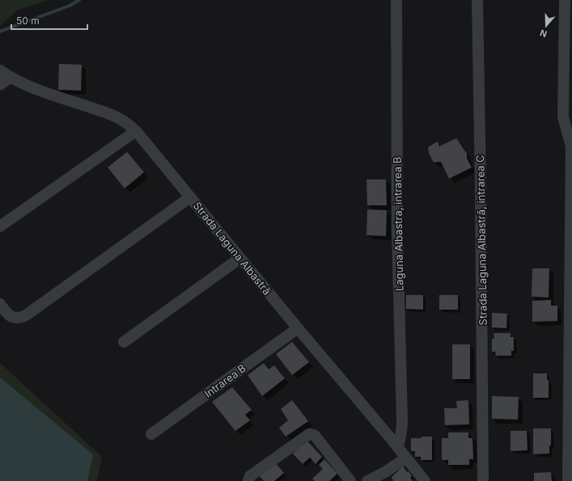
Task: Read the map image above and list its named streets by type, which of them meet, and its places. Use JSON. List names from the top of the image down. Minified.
{"streets":{"street":["Laguna Albastra, intrarea B","Strada Laguna Albastră, intrarea C","Strada Laguna Albastră","Intrarea B"]},"crossings":[["Laguna Albastra, intrarea B","Strada Laguna Albastră"],["Strada Laguna Albastră","Intrarea B"]],"scale_bar":"50 m","north":"bottom"}
